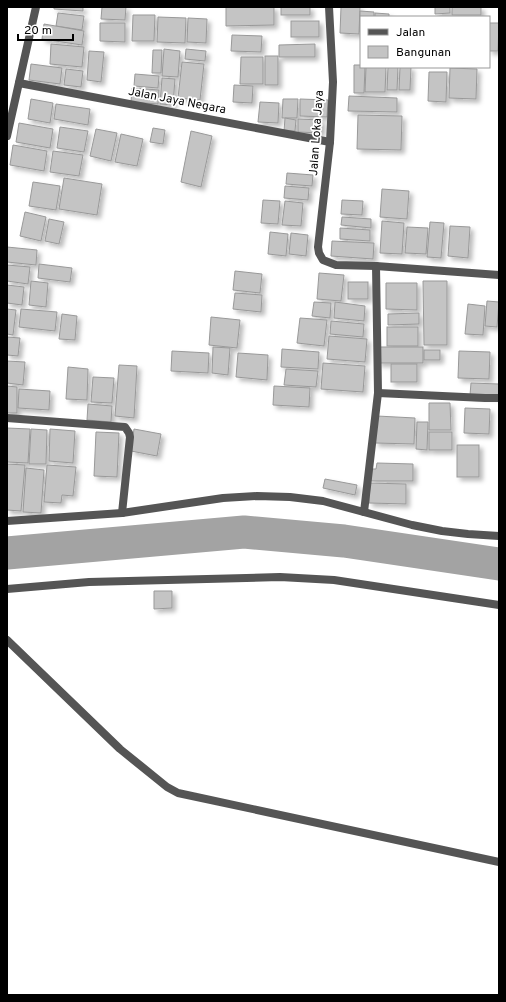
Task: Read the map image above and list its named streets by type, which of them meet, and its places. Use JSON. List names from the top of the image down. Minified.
{"streets":{"street":["Jalan Jaya Negara","Jalan Loka Jaya"]},"crossings":[["Jalan Jaya Negara","Jalan Loka Jaya"]],"legend":["Jalan","Bangunan"],"scale_bar":"20 m"}
